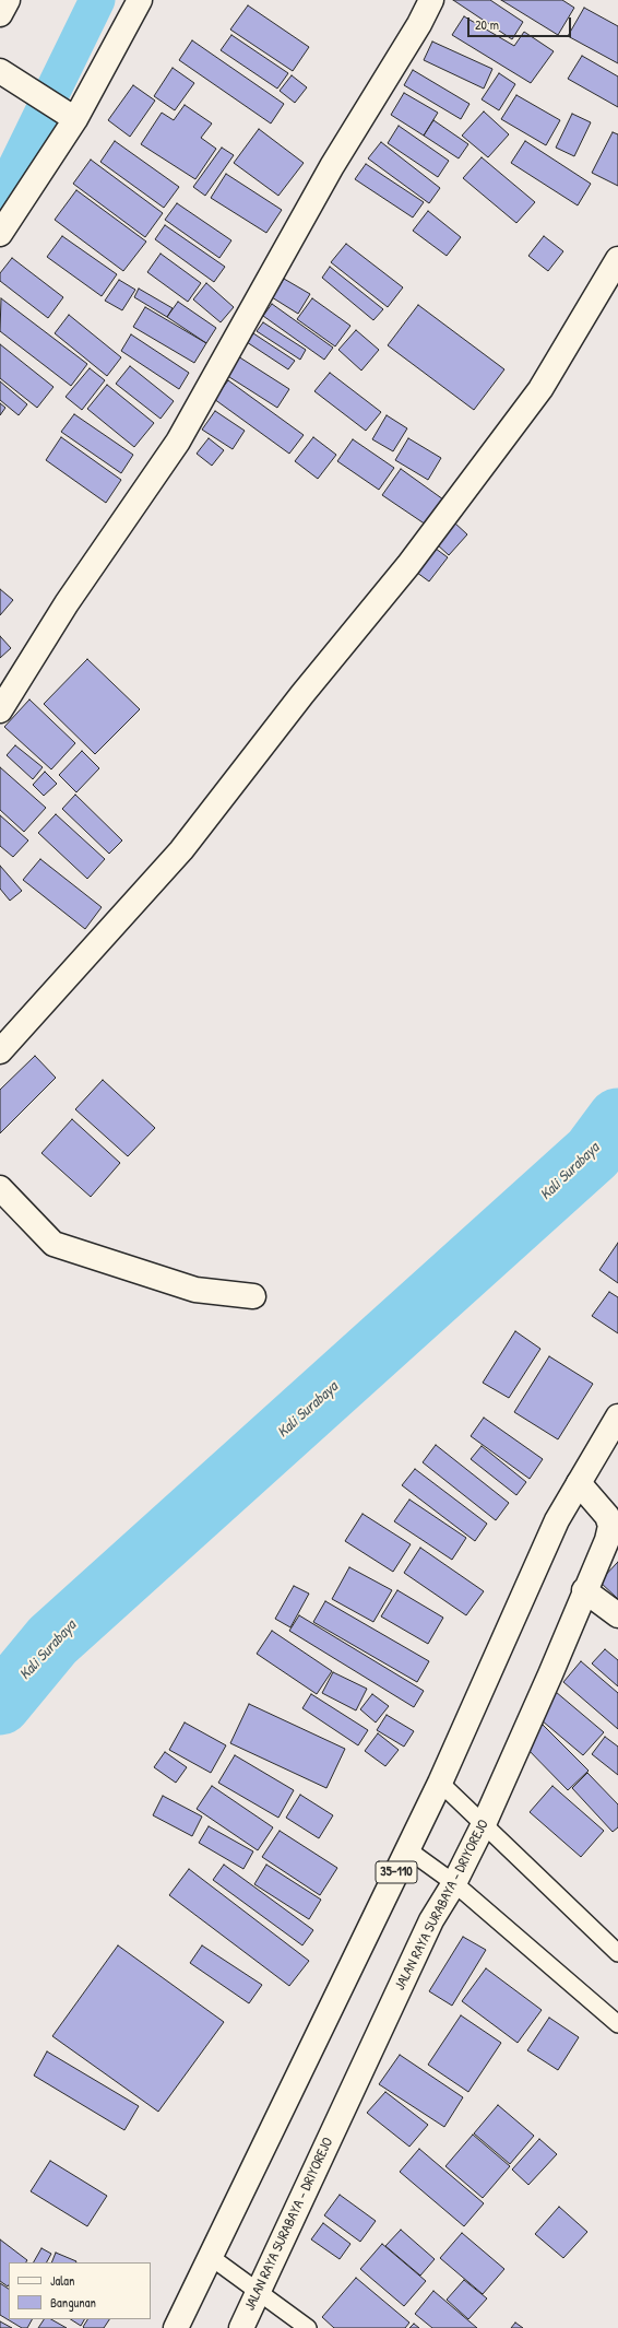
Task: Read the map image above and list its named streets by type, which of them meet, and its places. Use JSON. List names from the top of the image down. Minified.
{"streets":{"street":["35-110","JALAN RAYA SURABAYA - DRIYOREJO"]},"crossings":[["35-110","JALAN RAYA SURABAYA - DRIYOREJO"]],"water":["Kali Surabaya"],"legend":["Jalan","Bangunan"],"scale_bar":"20 m"}
